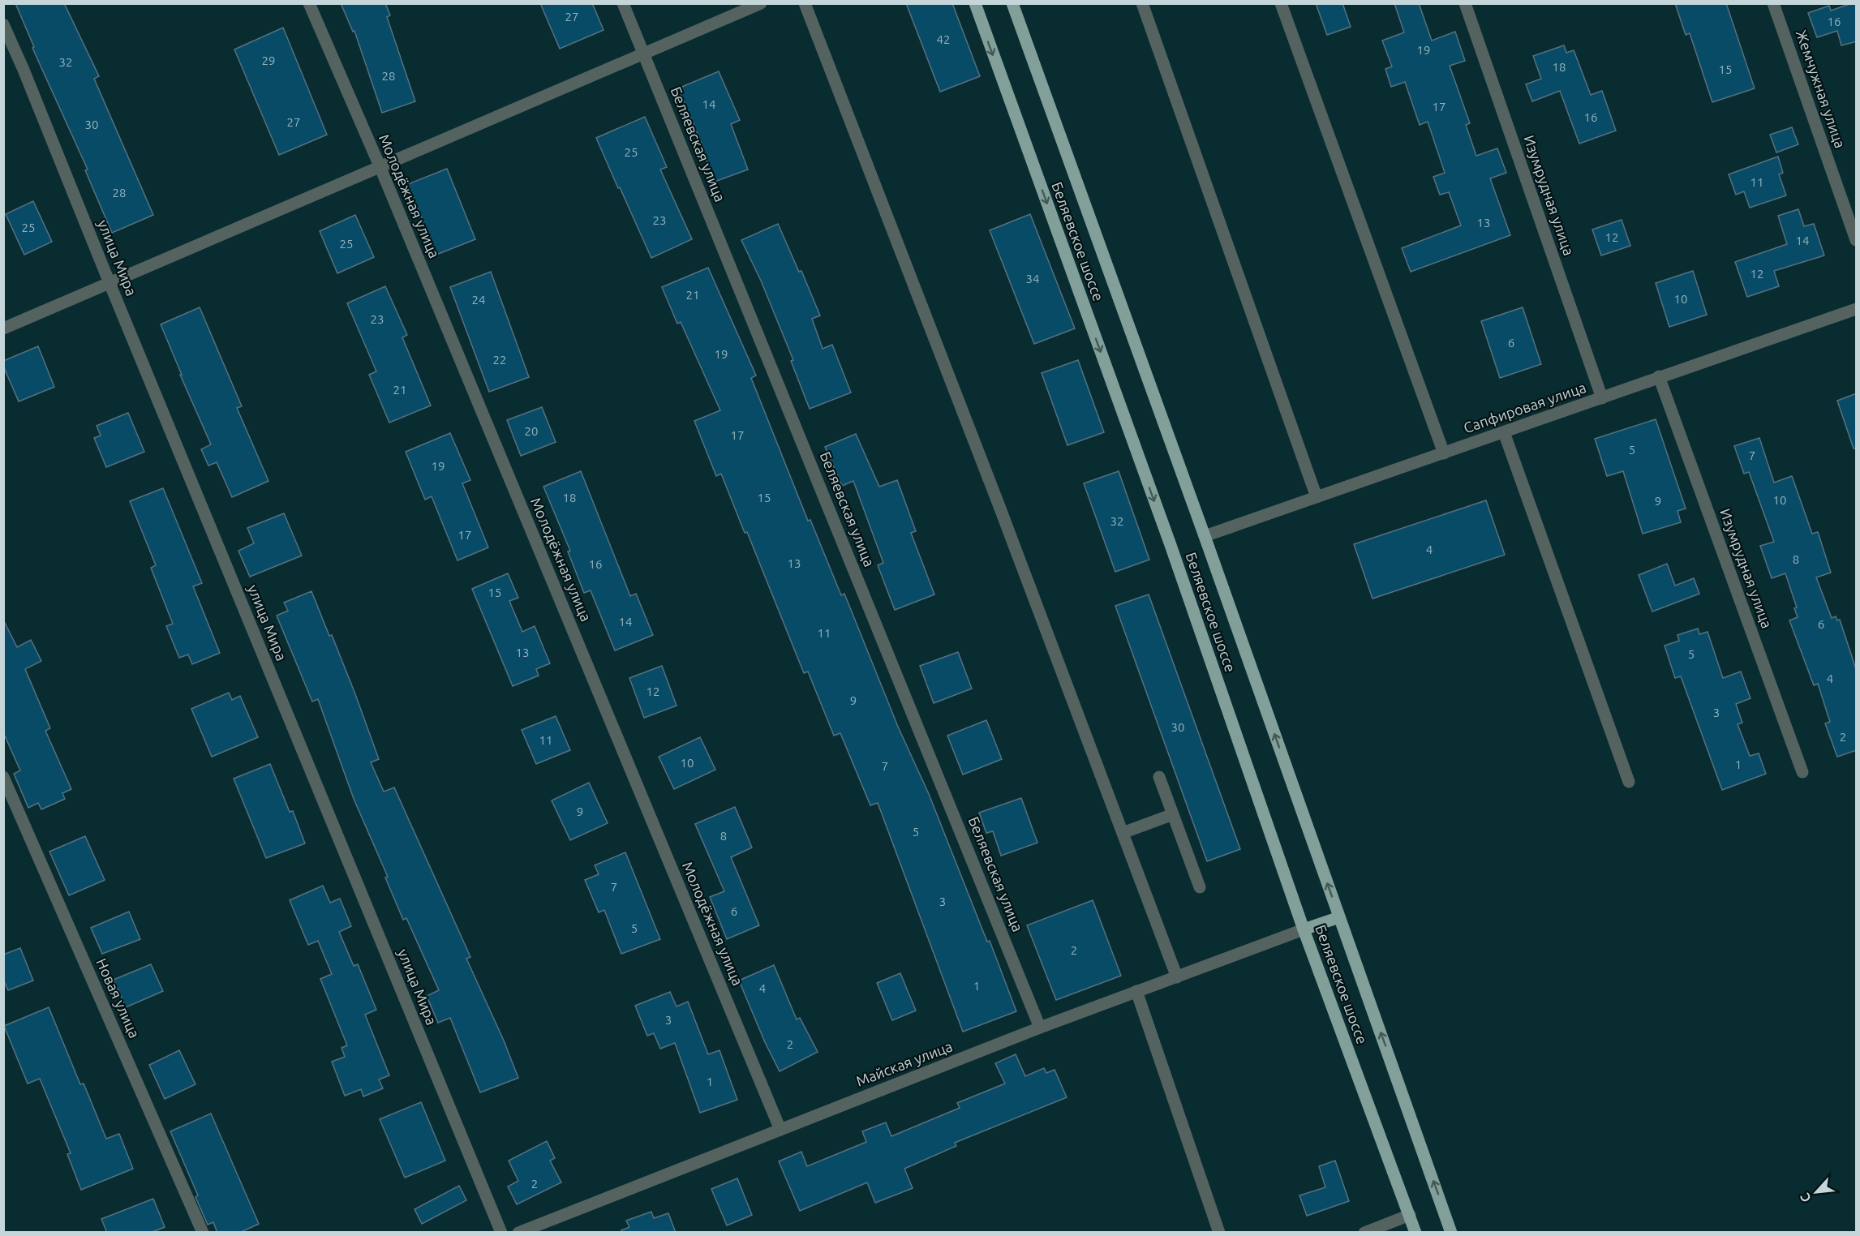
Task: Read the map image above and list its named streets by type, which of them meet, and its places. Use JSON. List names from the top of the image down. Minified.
{"streets":{"main road":["Беляевское шоссе"],"street":["Жемчужная улица","Беляевская улица","Изумрудная улица","Молодёжная улица","улица Мира","Сапфировая улица","Новая улица","Майская улица"]},"crossings":[["Беляевская улица","Майская улица"],["Изумрудная улица","Сапфировая улица"],["Молодёжная улица","Майская улица"],["Беляевское шоссе","Сапфировая улица"],["Беляевское шоссе","Майская улица"]],"house_numbers":["27","16","42","19","29","32","18","15","28","14","17","16","27","30","25","11","28","23","13","25","12","14","25","12","34","21","10","24","23","6","19","22","21","20","17","5","7","19","18","15","10","9","32","17","4","8","13","16","15","14","6","11","13","5","4","12","9","3","30","2","11","10","1","7","9","5","8","7","3","6","5","2","1","4","3","2","1","2"],"north":"bottom left"}
